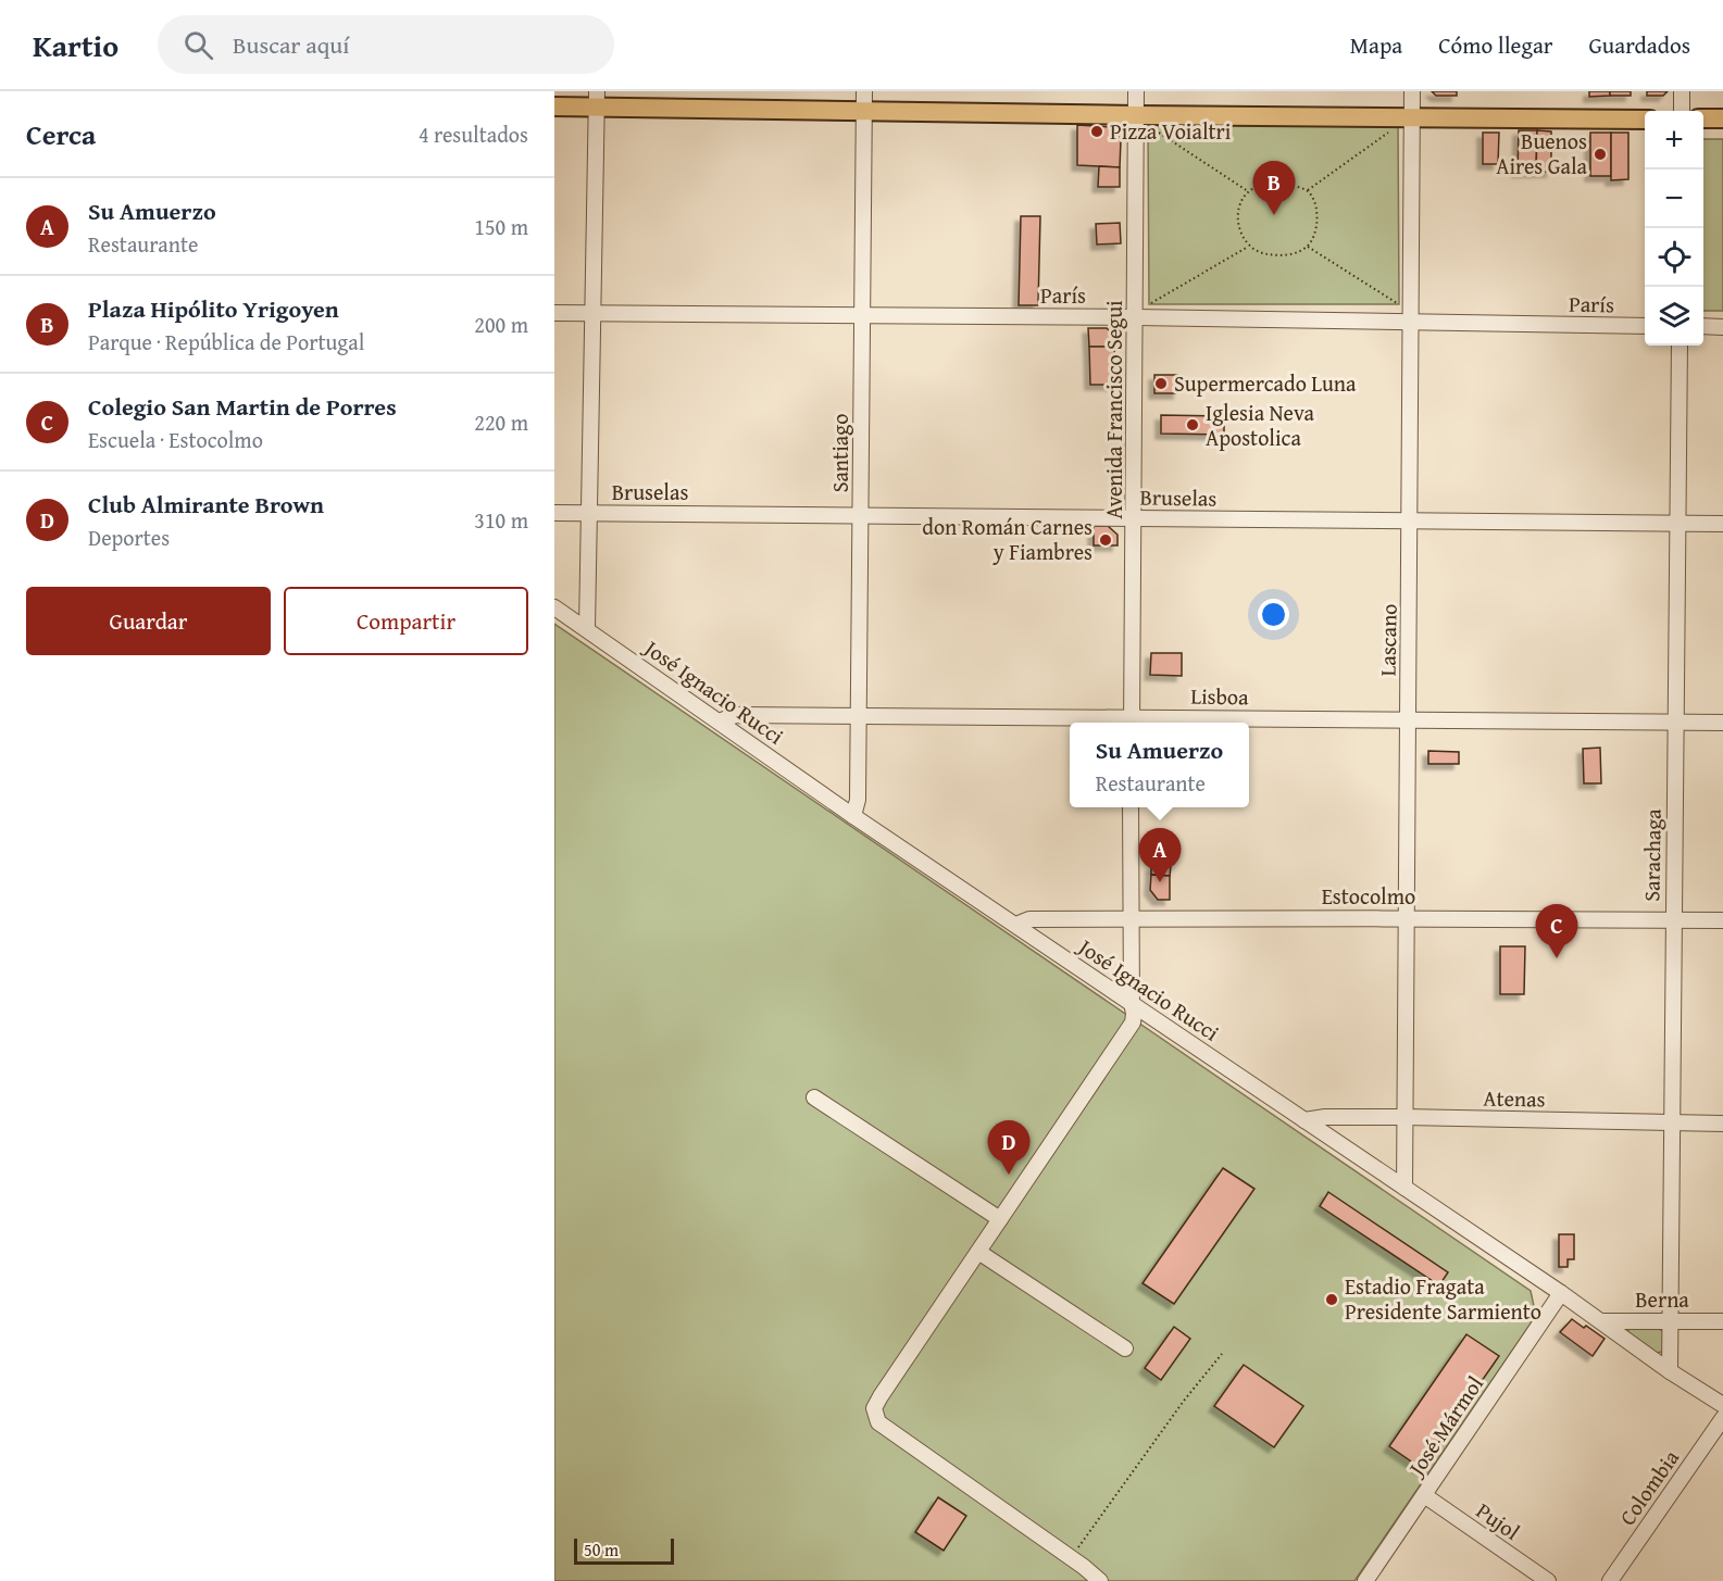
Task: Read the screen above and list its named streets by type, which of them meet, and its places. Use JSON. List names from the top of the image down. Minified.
{"streets":{"street":["París","Avenida Francisco Segui","Santiago","Bruselas","Lascano","José Ignacio Rucci","Lisboa","Sarachaga","Estocolmo","Atenas","Berna","José Mármol","Colombia","Pujol"]},"crossings":[["París","Avenida Francisco Segui"],["París","Santiago"],["París","Lascano"],["Avenida Francisco Segui","Bruselas"],["Avenida Francisco Segui","Lisboa"],["Santiago","Bruselas"],["Santiago","José Ignacio Rucci"],["Santiago","Lisboa"],["Bruselas","Lascano"],["Bruselas","Sarachaga"],["Lascano","José Ignacio Rucci"],["Lascano","Lisboa"],["Lascano","Estocolmo"],["Lascano","Atenas"],["José Ignacio Rucci","Lisboa"],["José Ignacio Rucci","Sarachaga"],["José Ignacio Rucci","Estocolmo"],["José Ignacio Rucci","Atenas"],["José Ignacio Rucci","Berna"],["José Ignacio Rucci","José Mármol"],["Lisboa","Sarachaga"],["Sarachaga","Estocolmo"],["Sarachaga","Atenas"],["Sarachaga","Berna"],["José Mármol","Pujol"]],"places":["Pizza Voialtri","Buenos Aires Gala","Supermercado Luna","Iglesia Neva Apostolica","don Román Carnes y Fiambres","Estadio Fragata Presidente Sarmiento"],"scale_bar":"50 m","page":{"header":"Kartio","search":"Buscar aquí","nav":["Mapa","Cómo llegar","Guardados"],"heading":["Cerca","4 resultados"],"map_buttons":["+","−"],"pins":["B","A","C","D"],"list":[{"mark":"A","name":"Su Amuerzo","note":"Restaurante","value":"150 m"},{"mark":"B","name":"Plaza Hipólito Yrigoyen","note":"Parque · República de Portugal","value":"200 m"},{"mark":"C","name":"Colegio San Martin de Porres","note":"Escuela · Estocolmo","value":"220 m"},{"mark":"D","name":"Club Almirante Brown","note":"Deportes","value":"310 m"}],"buttons":["Guardar","Compartir"],"popup":["Su Amuerzo","Restaurante"],"scale":"50 m"}}
